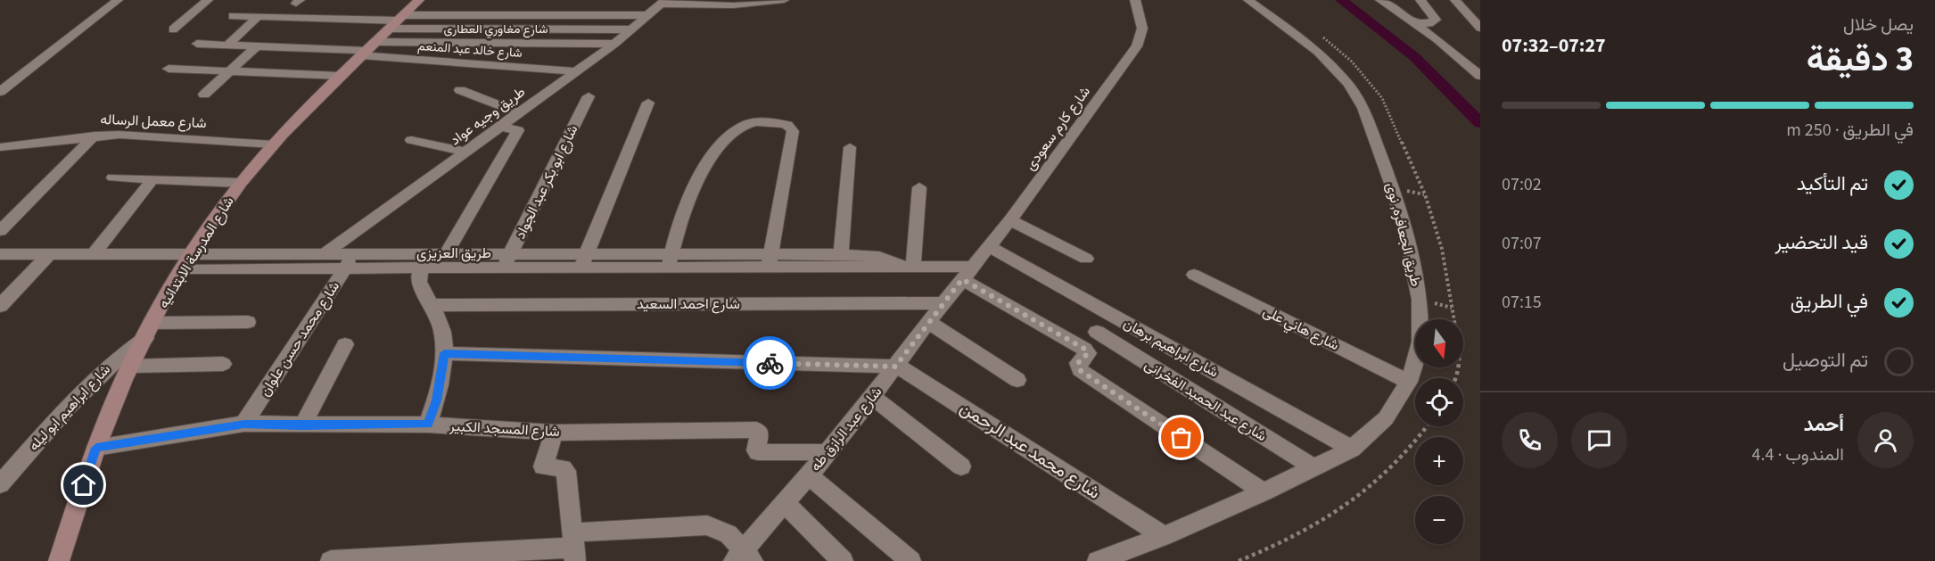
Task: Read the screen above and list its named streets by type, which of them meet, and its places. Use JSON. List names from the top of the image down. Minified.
{"streets":{"street":["شارع مغاوري العطارى","شارع خالد عبد المنعم","طريق وجيه عواد","شارع معمل الرساله","شارع كارم سعودى","شارع ابو بكر عبد الجواد","طريق الجعافره, نوى","شارع المدرسة الابتدائيه","طريق العزيزى","شارع احمد السعيد","شارع هاني على","شارع محمد حسن علوان","شارع ابراهيم برهان","شارع عبد الحميد الفخرانى","شارع ابراهيم ابو ليله","شارع المسجد الكبير","شارع عبد الرازق طه","شارع محمد عبد الرحمن"]},"crossings":[["شارع مغاوري العطارى","شارع خالد عبد المنعم"],["شارع مغاوري العطارى","طريق وجيه عواد"],["شارع مغاوري العطارى","شارع المدرسة الابتدائيه"],["شارع خالد عبد المنعم","طريق وجيه عواد"],["شارع خالد عبد المنعم","شارع المدرسة الابتدائيه"],["طريق وجيه عواد","طريق العزيزى"],["شارع معمل الرساله","شارع المدرسة الابتدائيه"],["شارع كارم سعودى","طريق العزيزى"],["شارع كارم سعودى","شارع ابراهيم برهان"],["شارع كارم سعودى","شارع عبد الرازق طه"],["شارع ابو بكر عبد الجواد","طريق العزيزى"],["طريق الجعافره, نوى","شارع هاني على"],["طريق الجعافره, نوى","شارع ابراهيم برهان"],["طريق الجعافره, نوى","شارع عبد الحميد الفخرانى"],["طريق الجعافره, نوى","شارع محمد عبد الرحمن"],["شارع المدرسة الابتدائيه","طريق العزيزى"],["شارع المدرسة الابتدائيه","شارع ابراهيم ابو ليله"],["شارع المدرسة الابتدائيه","شارع المسجد الكبير"],["طريق العزيزى","شارع محمد حسن علوان"],["طريق العزيزى","شارع عبد الرازق طه"],["شارع احمد السعيد","شارع عبد الرازق طه"],["شارع محمد حسن علوان","شارع المسجد الكبير"],["شارع المسجد الكبير","شارع عبد الرازق طه"],["شارع عبد الرازق طه","شارع محمد عبد الرحمن"]],"north":"bottom","page":{"heading":["3 دقيقة","يصل خلال","07:27–07:32"],"panel":["أحمد","المندوب · 4.4"],"bar":"في الطريق · 250 m","list":[["تم التأكيد","07:02"],["قيد التحضير","07:07"],["في الطريق","07:15"],"تم التوصيل"],"map_buttons":["+","−"]}}
